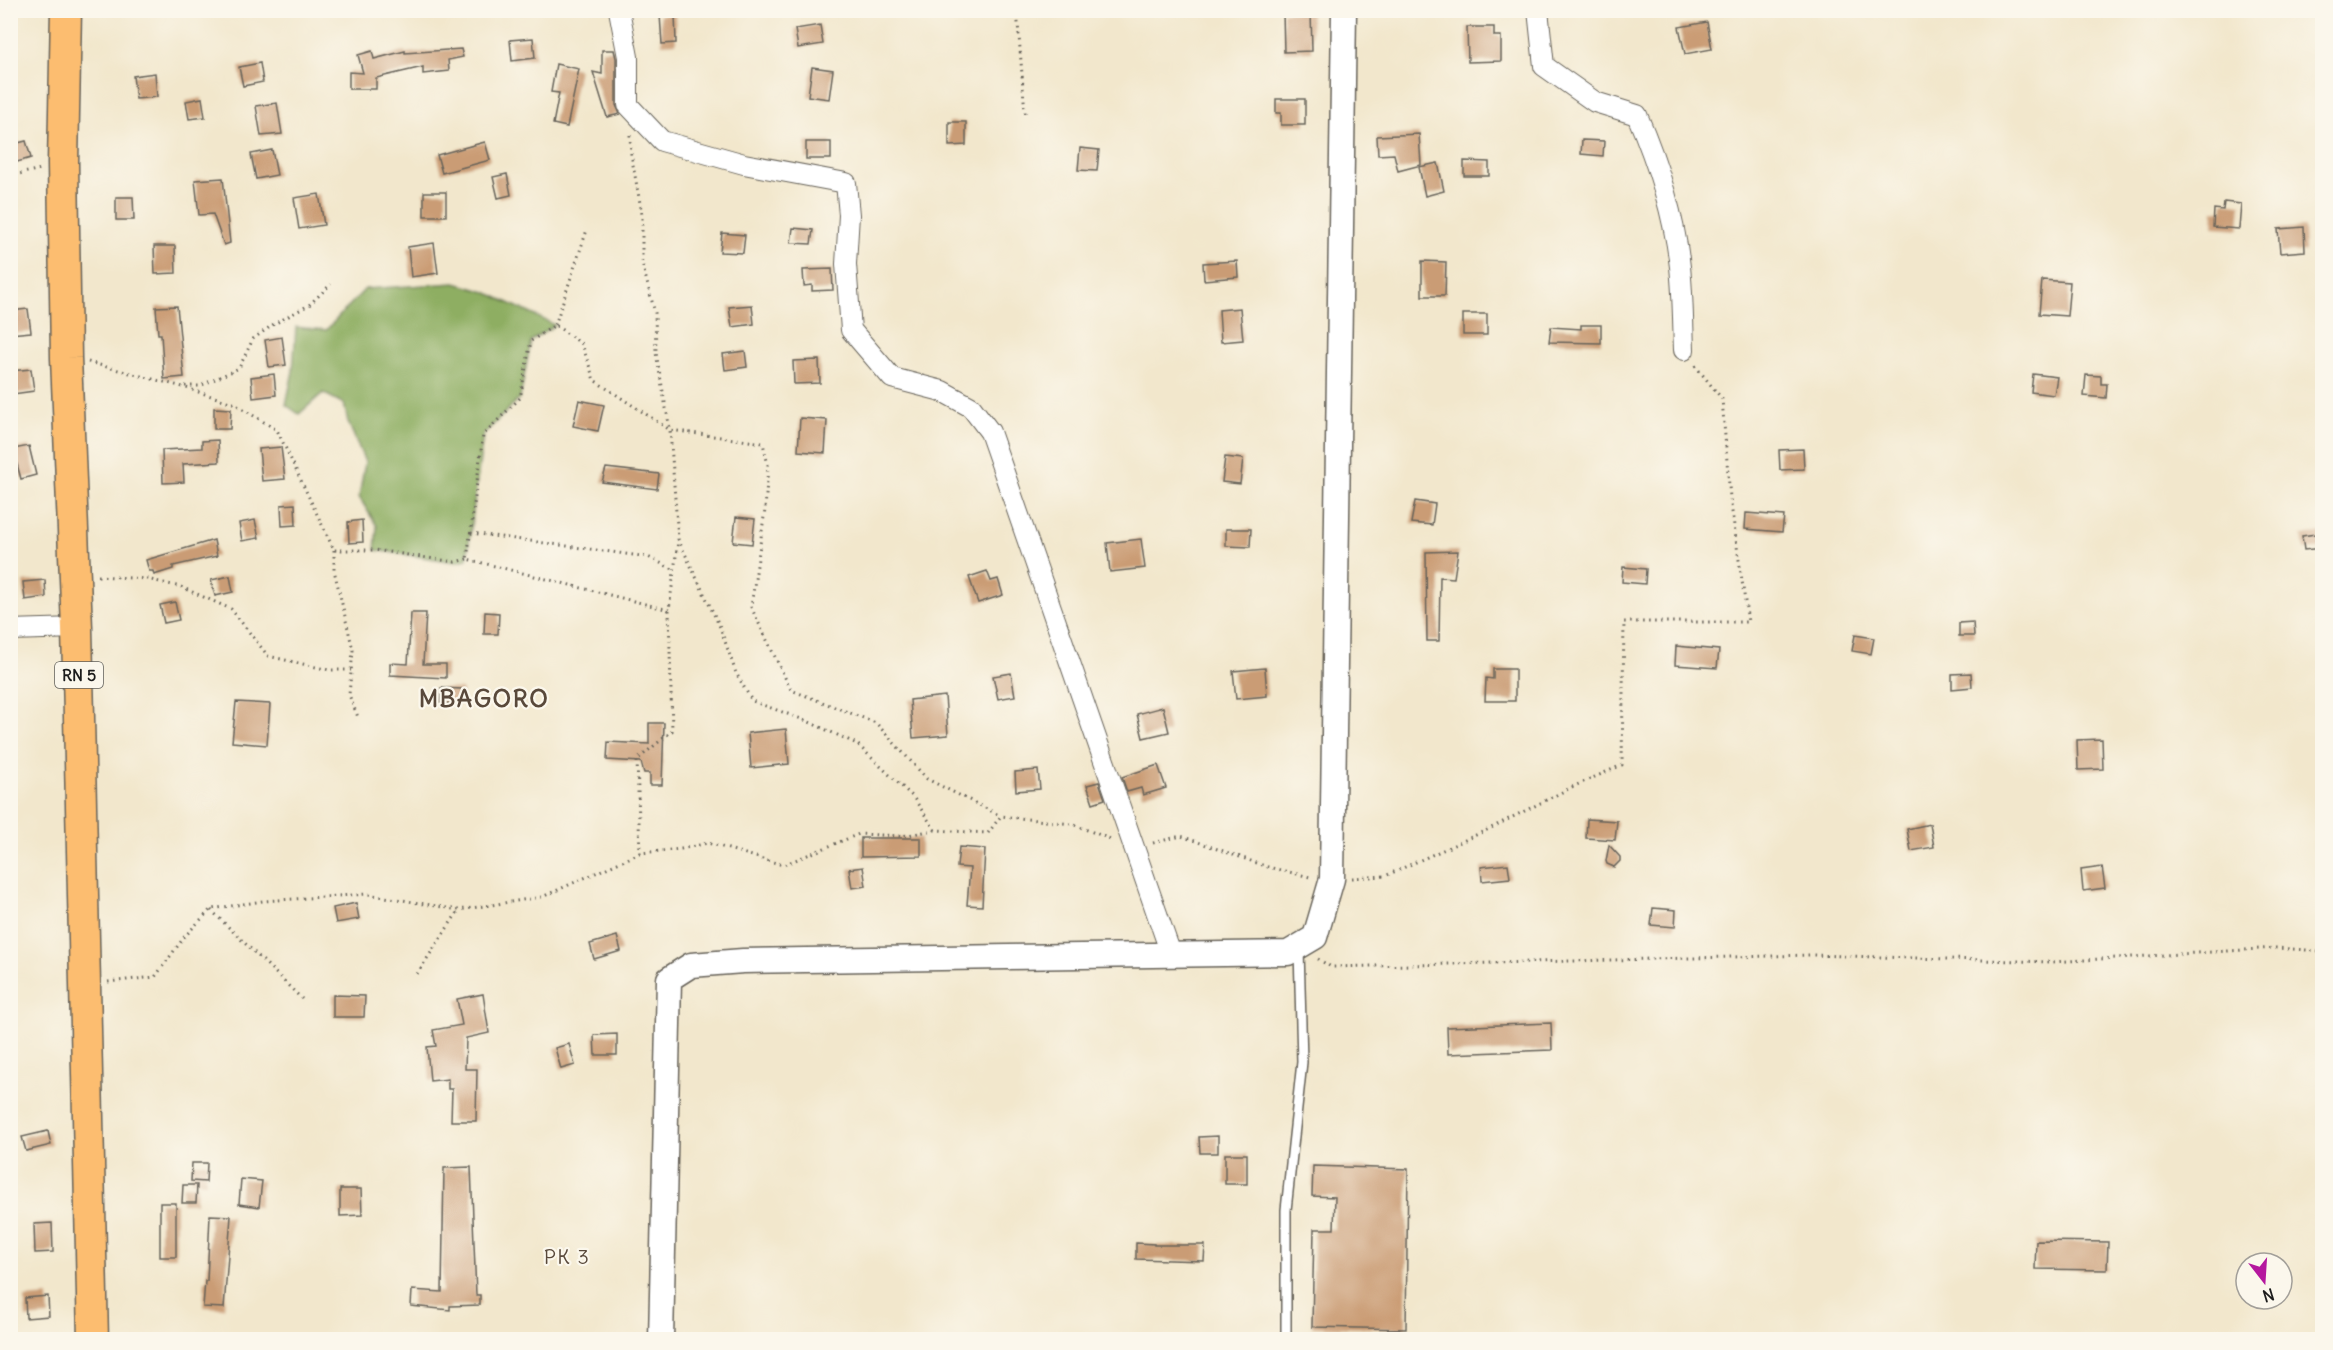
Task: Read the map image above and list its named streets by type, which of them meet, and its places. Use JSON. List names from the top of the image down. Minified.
{"streets":{"main road":["RN 5"]},"districts":["MBAGORO","PK 3"],"north":"bottom"}
